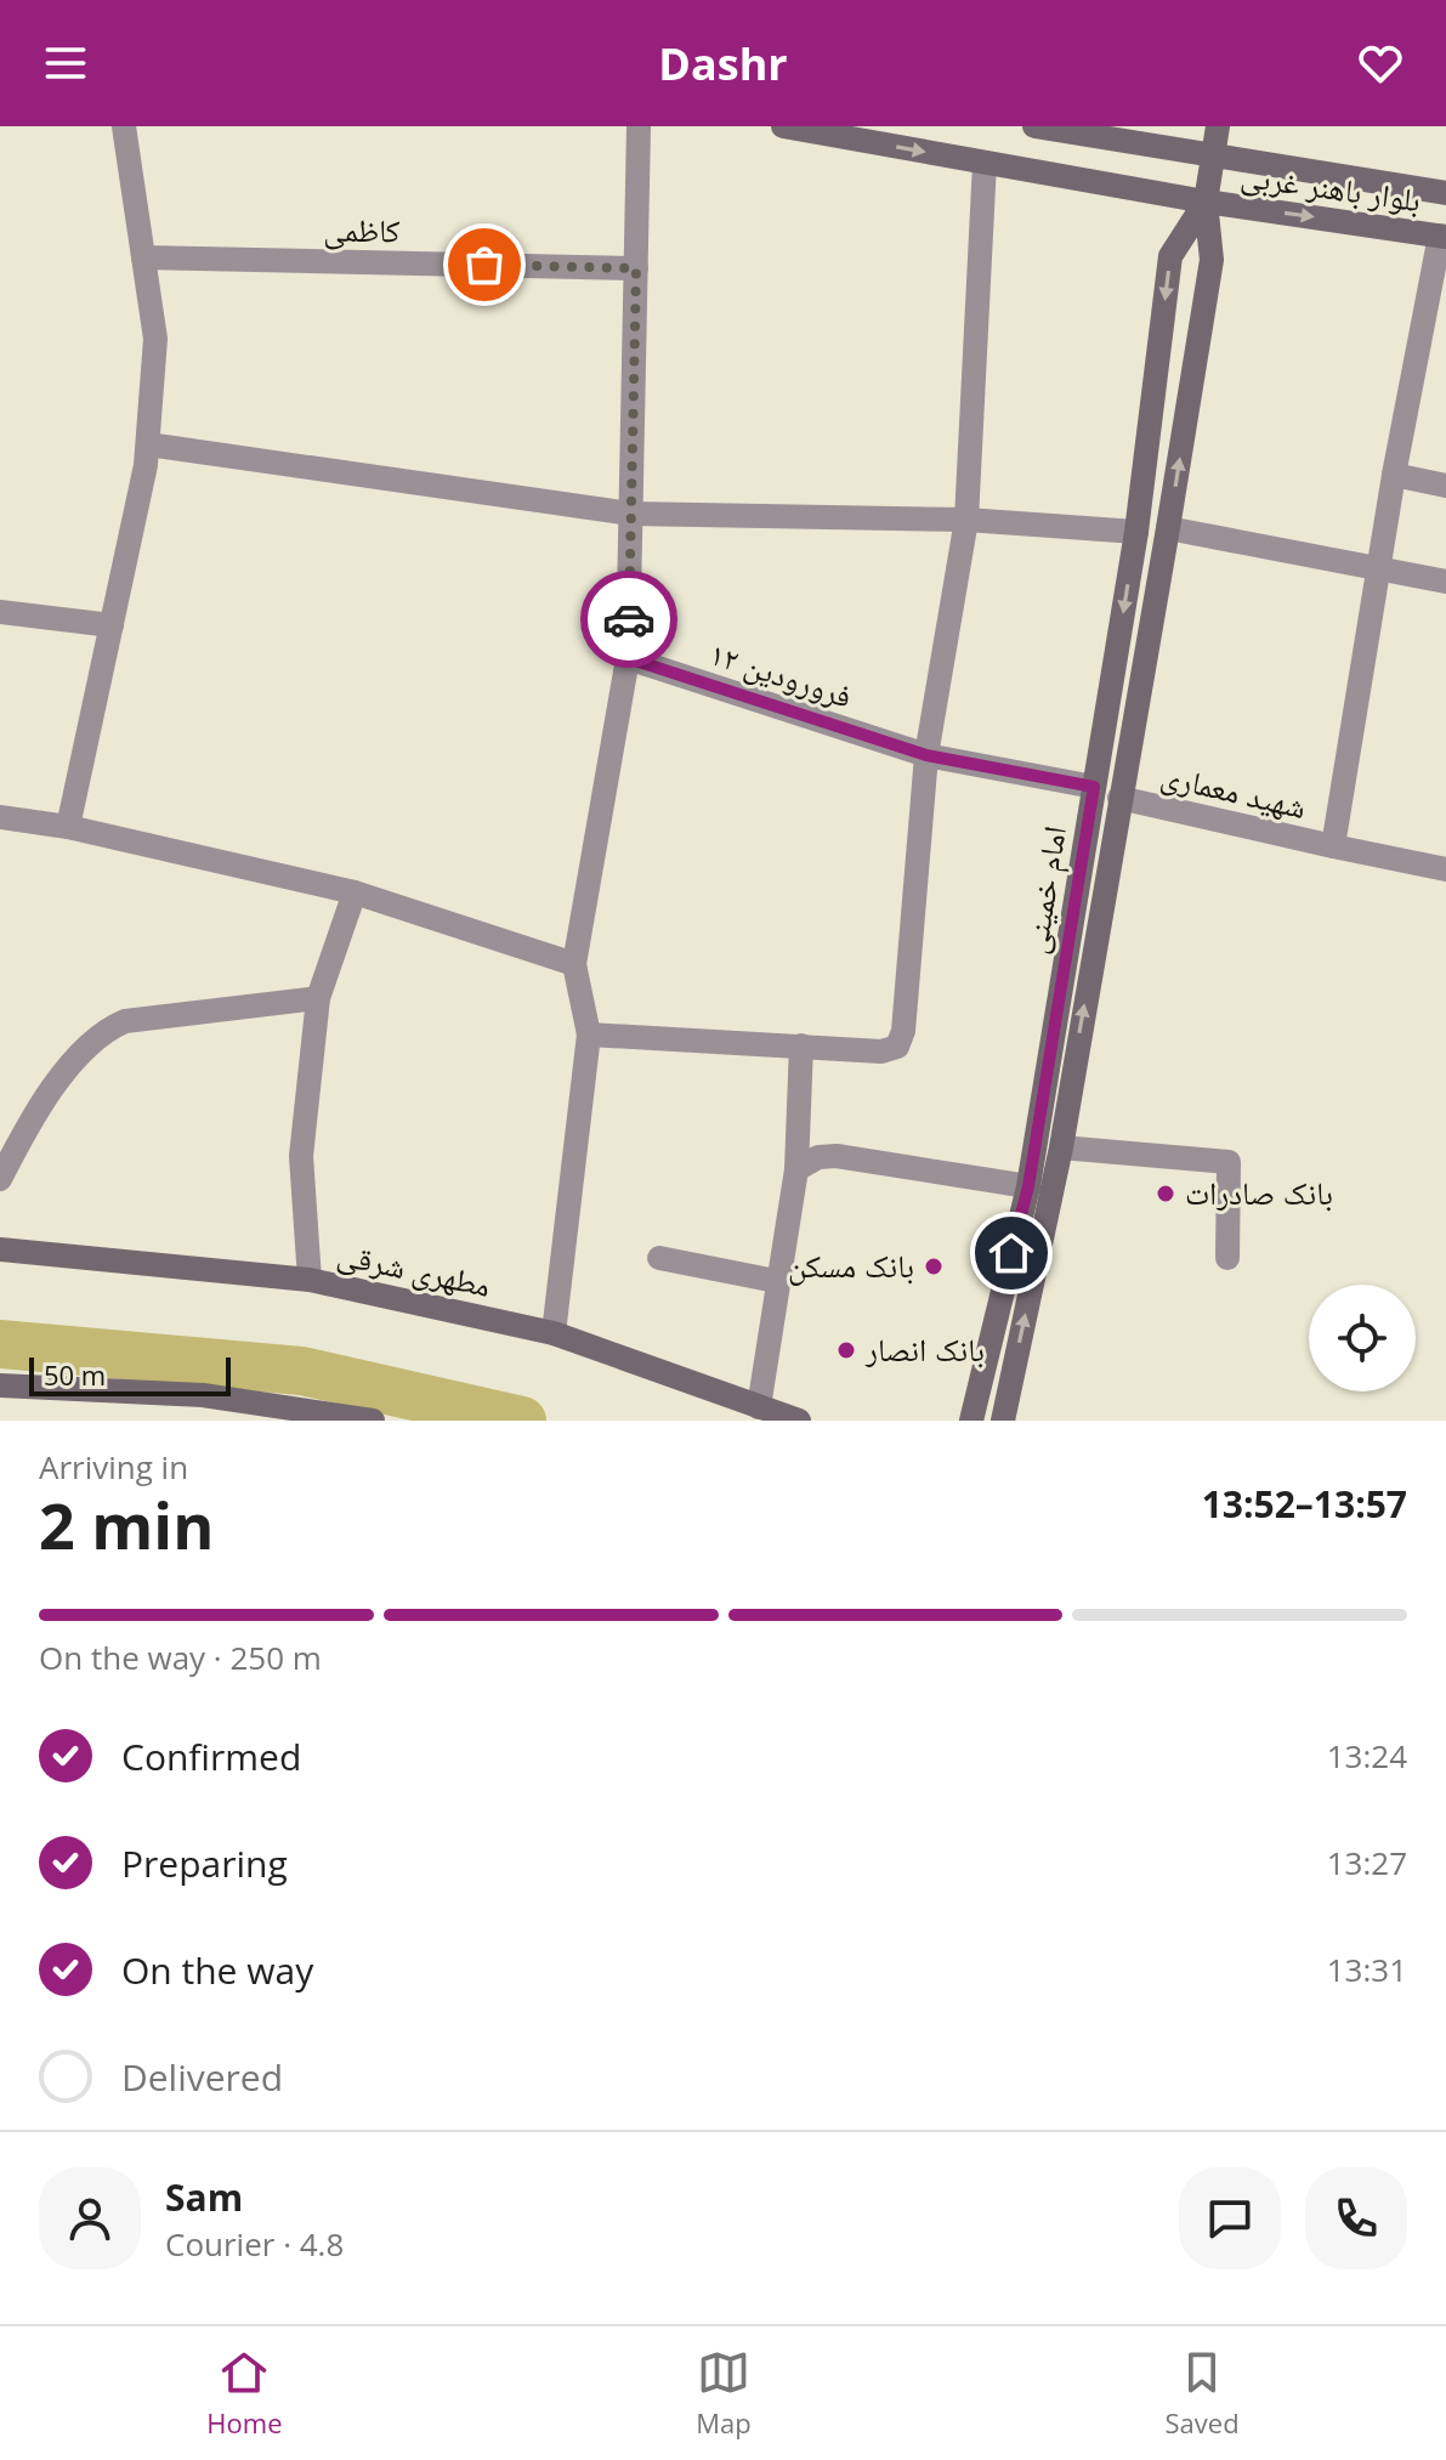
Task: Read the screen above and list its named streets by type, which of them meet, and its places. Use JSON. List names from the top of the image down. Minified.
{"streets":{"main road":["بلوار باهنر غربی","امام خمینی","مطهری شرقی"],"street":["کاظمی","۱۲ فرورودین","شهید معماری"]},"crossings":[["بلوار باهنر غربی","امام خمینی"],["۱۲ فرورودین","امام خمینی"],["شهید معماری","امام خمینی"]],"places":["بانک صادرات","بانک مسکن","بانک انصار"],"scale_bar":"50 m","page":{"header":"Dashr","scale":"50 m","heading":["2 min","Arriving in","13:52–13:57"],"panel":["Sam","Courier · 4.8"],"bar":"On the way · 250 m","list":[["Confirmed","13:24"],["Preparing","13:27"],["On the way","13:31"],"Delivered"],"tabs":["Home","Map","Saved"]}}
